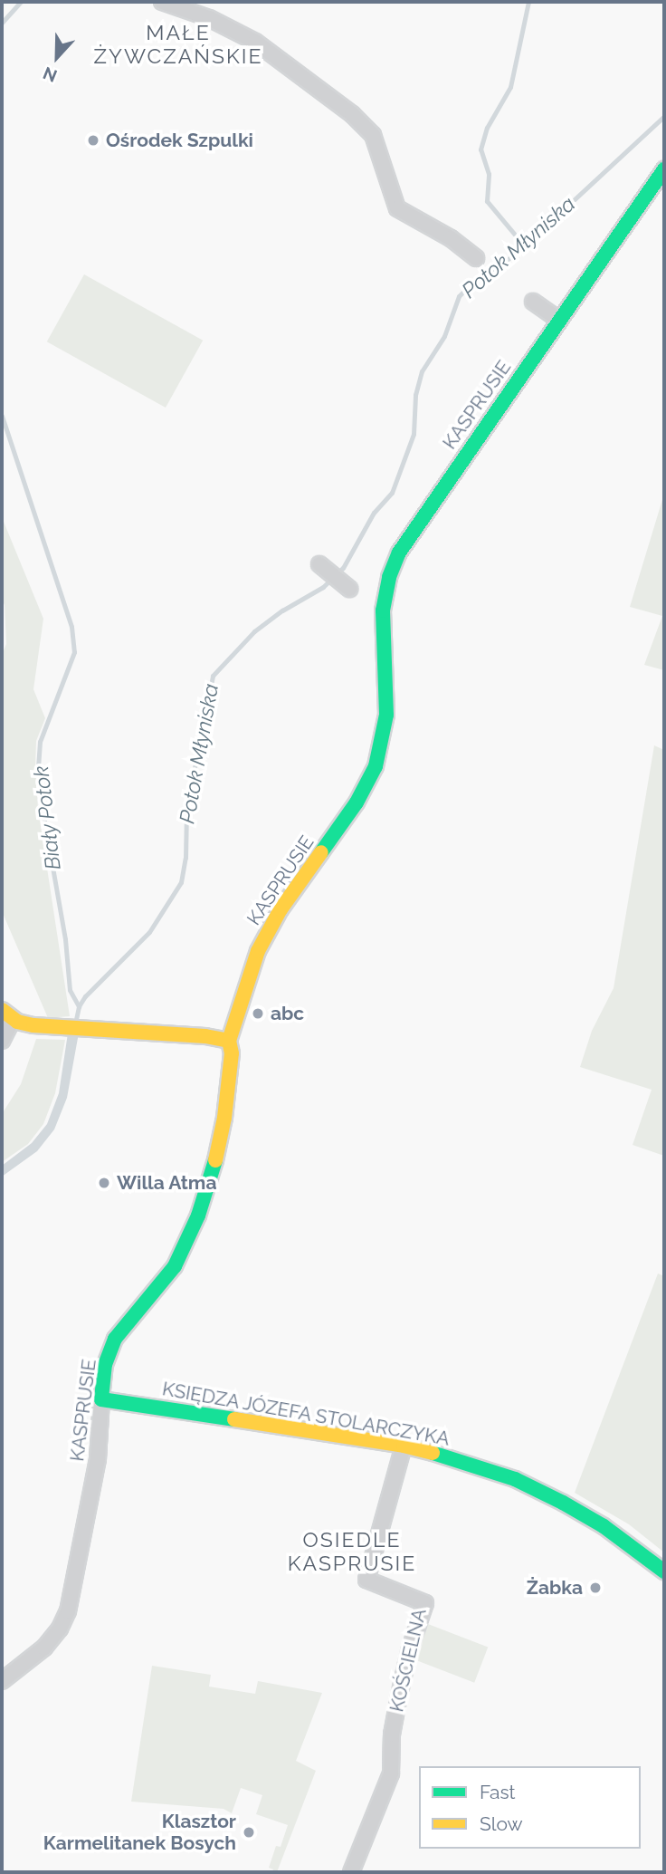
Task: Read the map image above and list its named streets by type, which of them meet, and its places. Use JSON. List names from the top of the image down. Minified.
{"streets":{"street":["KASPRUSIE","KSIĘDZA JÓZEFA STOLARCZYKA","KOŚCIELNA"]},"crossings":[["KASPRUSIE","KSIĘDZA JÓZEFA STOLARCZYKA"],["KSIĘDZA JÓZEFA STOLARCZYKA","KOŚCIELNA"]],"districts":["MAŁE ŻYWCZAŃSKIE","OSIEDLE KASPRUSIE"],"water":["Potok Młyniska","Biały Potok"],"places":["Ośrodek Szpulki","abc","Willa Atma","Żabka","Klasztor Karmelitanek Bosych"],"legend":["Fast","Slow"],"north":"bottom"}
